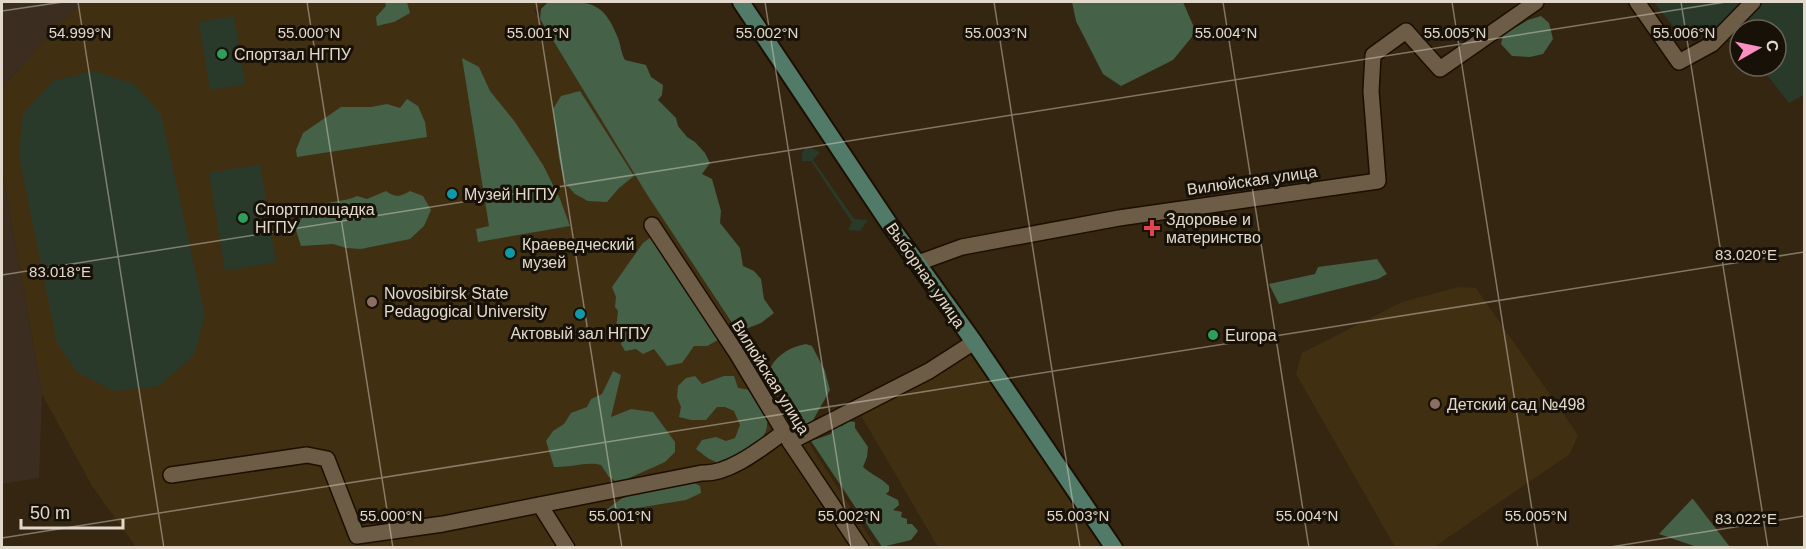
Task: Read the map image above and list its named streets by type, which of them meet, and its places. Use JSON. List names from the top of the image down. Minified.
{"streets":{"main road":["Выборная улица"],"street":["Вилюйская улица"]},"crossings":[["Вилюйская улица","Выборная улица"]],"places":{"other":["Спортзал НГПУ","Музей НГПУ","Спортплощадка НГПУ","Краеведческий музей","Novosibirsk State Pedagogical University","Актовый зал НГПУ","Europa","Детский сад №498"],"health":["Здоровье и материнство"]},"scale_bar":"50 m","north":"right","coordinates":["55.003°N","55.006°N","54.999°N","55.000°N","55.001°N","55.002°N","55.004°N","55.005°N","83.020°E","83.018°E","83.022°E"]}
